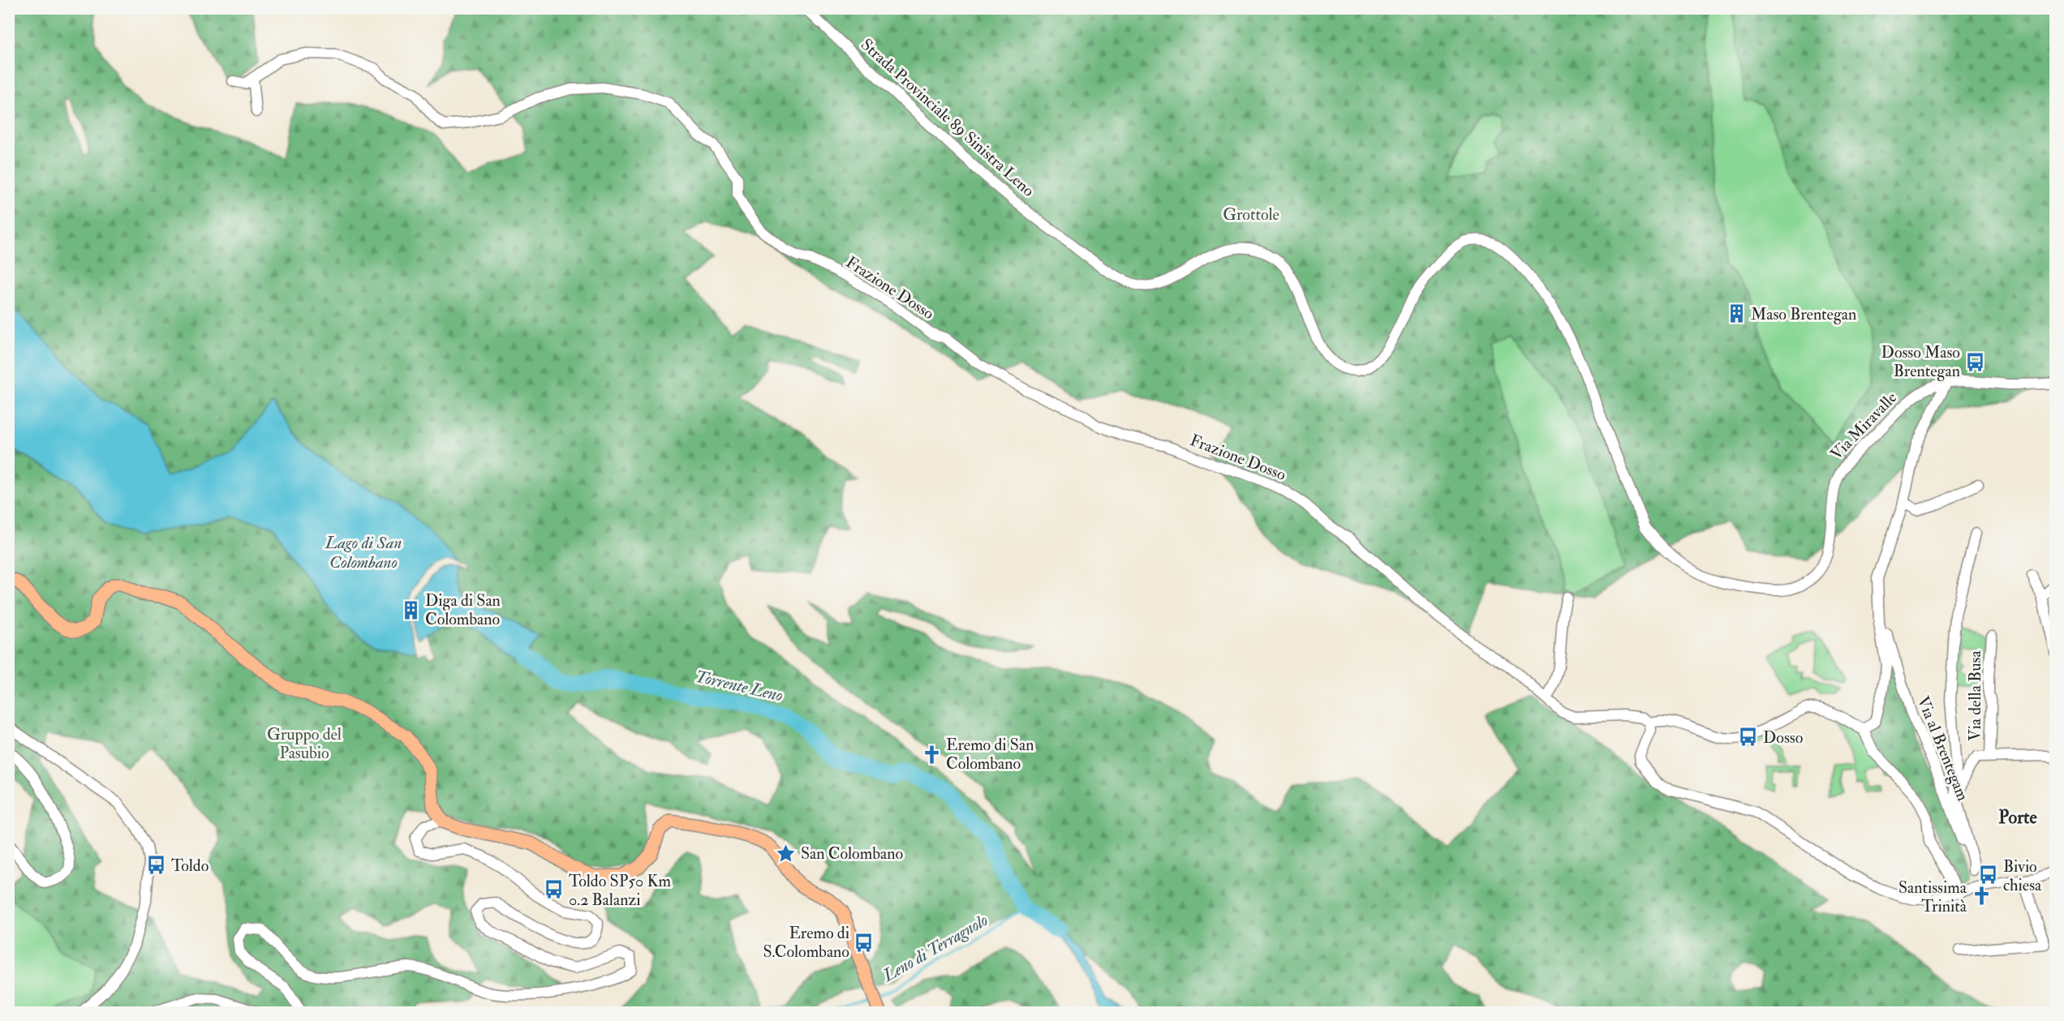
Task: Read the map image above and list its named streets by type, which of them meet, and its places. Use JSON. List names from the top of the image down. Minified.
{"streets":{"street":["Strada Provinciale 89 Sinistra Leno","Frazione Dosso","Via Miravalle","Via della Busa","Via al Brentegam"]},"crossings":[["Strada Provinciale 89 Sinistra Leno","Via Miravalle"],["Via Miravalle","Via al Brentegam"]],"districts":["Porte"],"water":["Lago di San Colombano","Torrente Leno","Leno di Terragnolo"],"parks":["Grottole","Gruppo del Pasubio"],"places":{"building":["Maso Brentegan","Diga di San Colombano"],"bus stop":["Dosso Maso Brentegan","Dosso","Toldo","Bivio chiesa","Toldo SP50 Km 0.2 Balanzi","Eremo di S.Colombano"],"church":["Eremo di San Colombano","Santissima Trinità"],"place":["San Colombano"]}}
